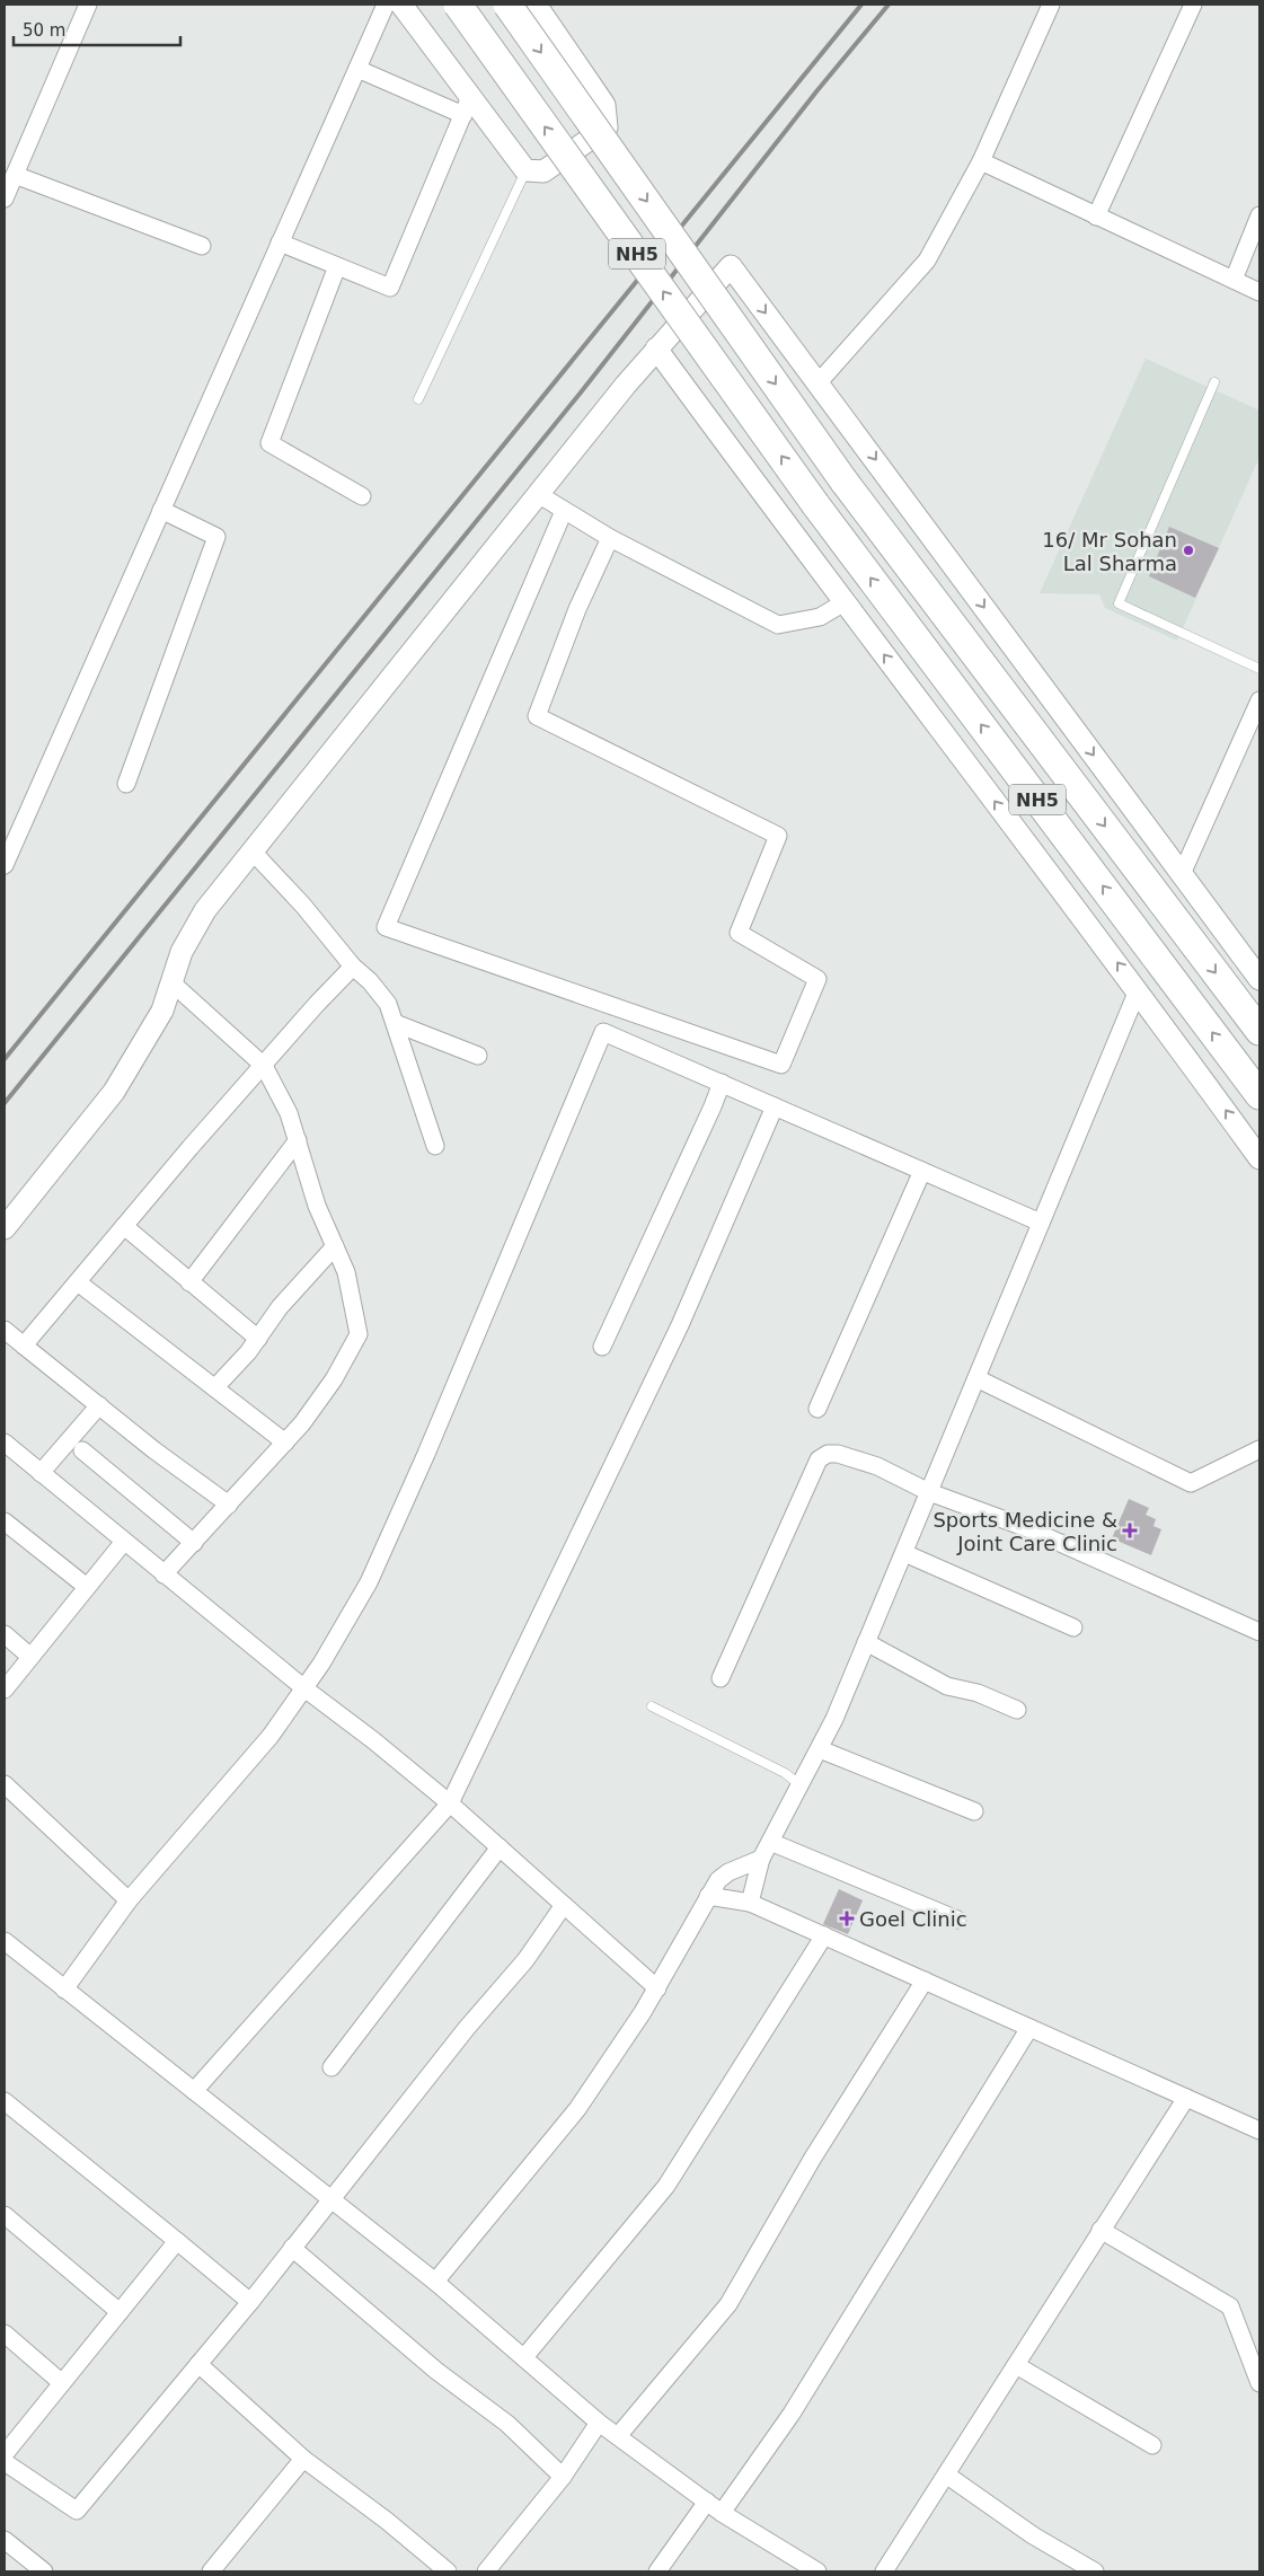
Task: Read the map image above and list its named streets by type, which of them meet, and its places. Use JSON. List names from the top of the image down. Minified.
{"streets":{"highway":["NH5"]},"places":{"other":["16/ Mr Sohan Lal Sharma"],"health":["Sports Medicine & Joint Care Clinic","Goel Clinic"]},"scale_bar":"50 m"}
